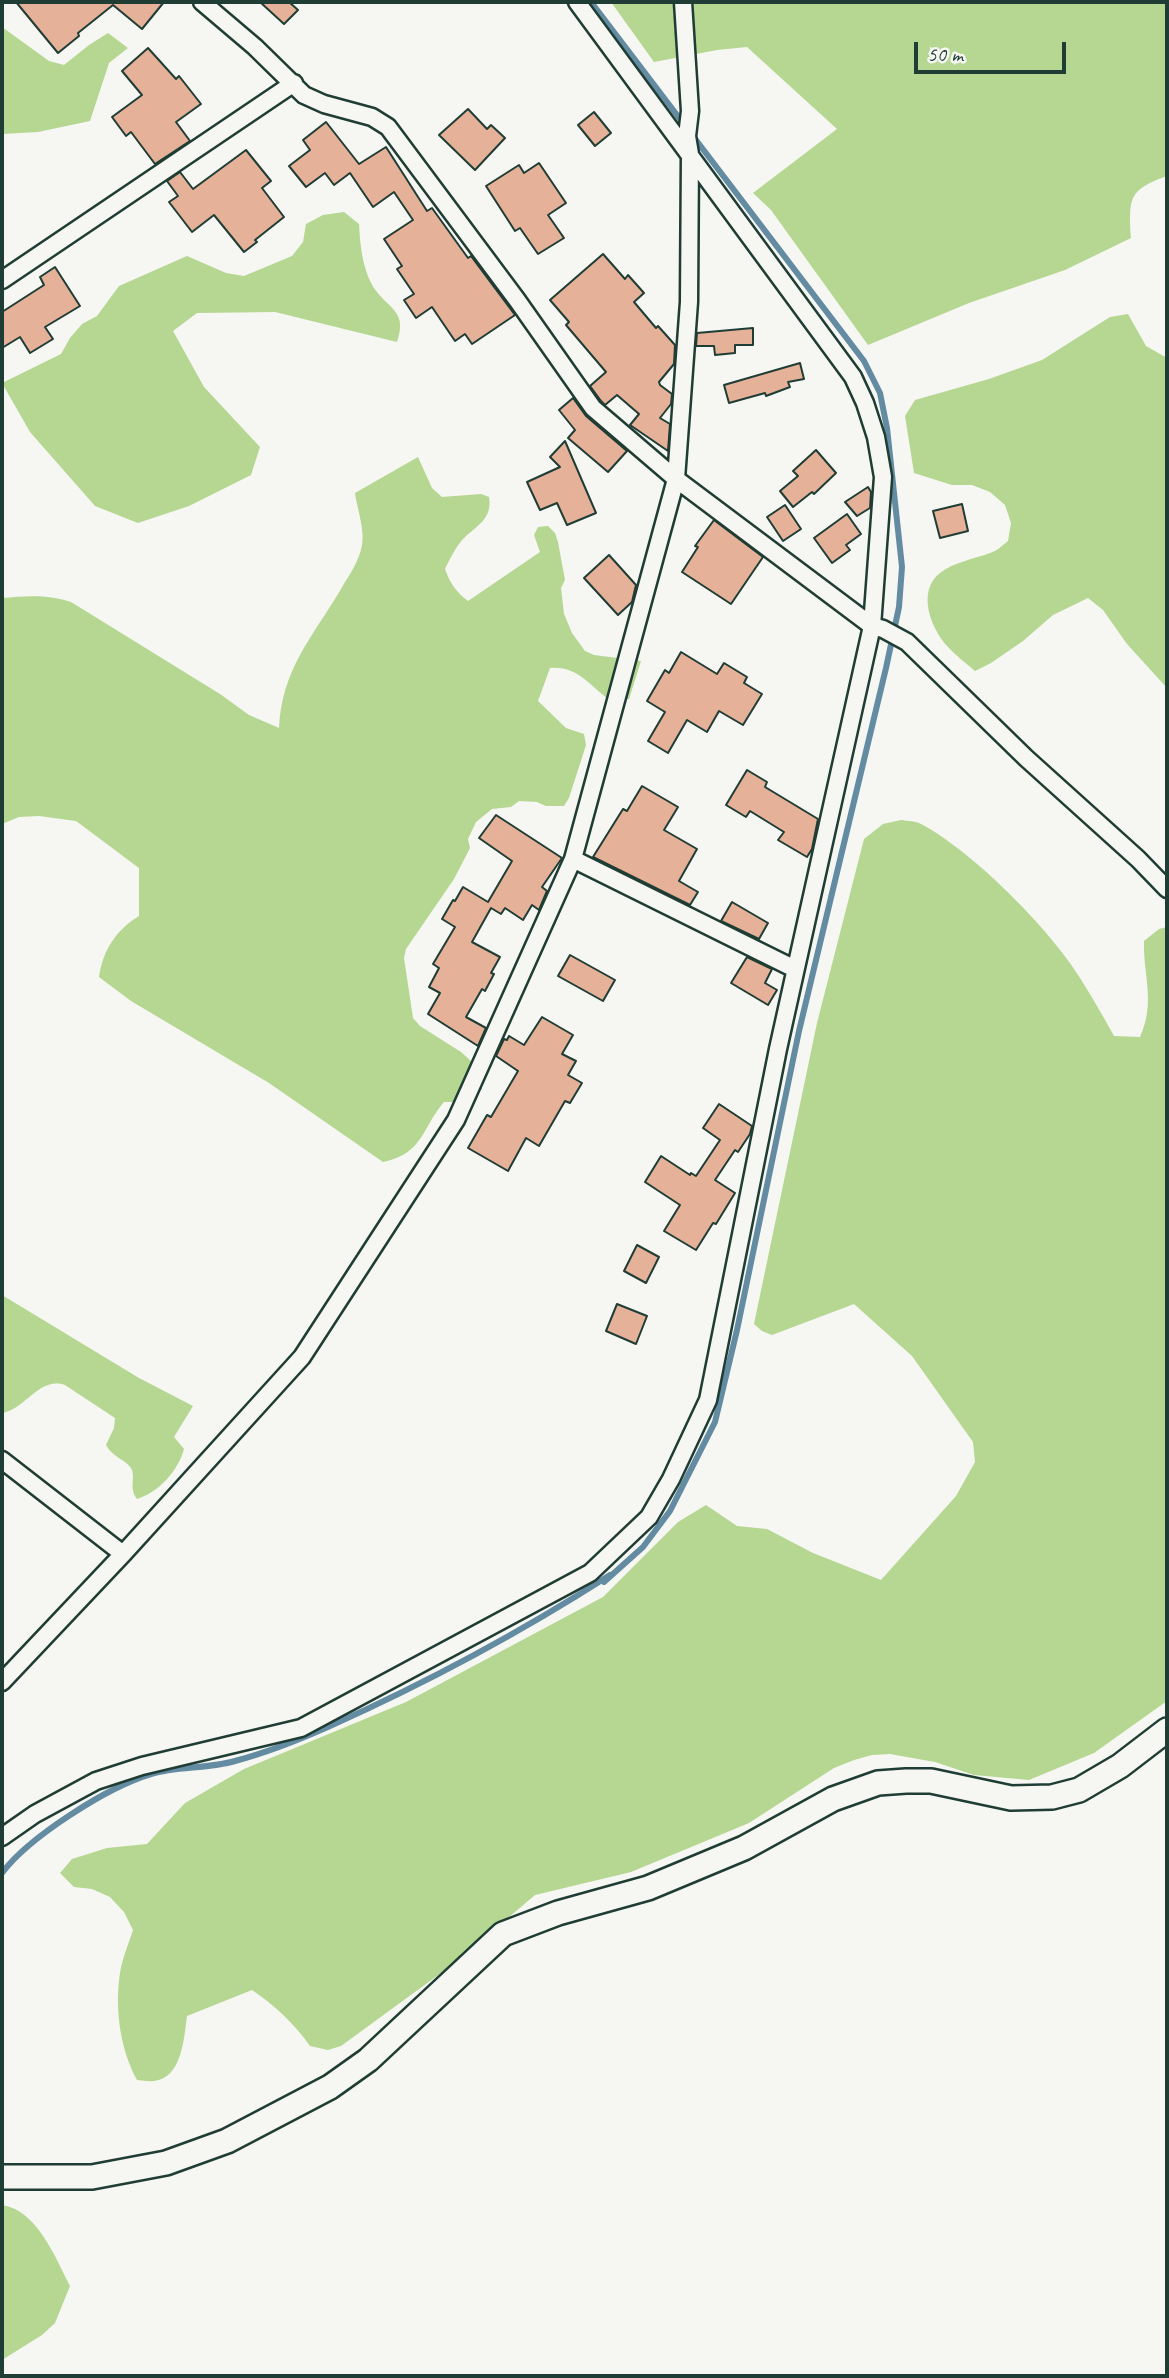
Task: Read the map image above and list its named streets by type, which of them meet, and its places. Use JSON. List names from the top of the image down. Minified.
{"scale_bar":"50 m"}
